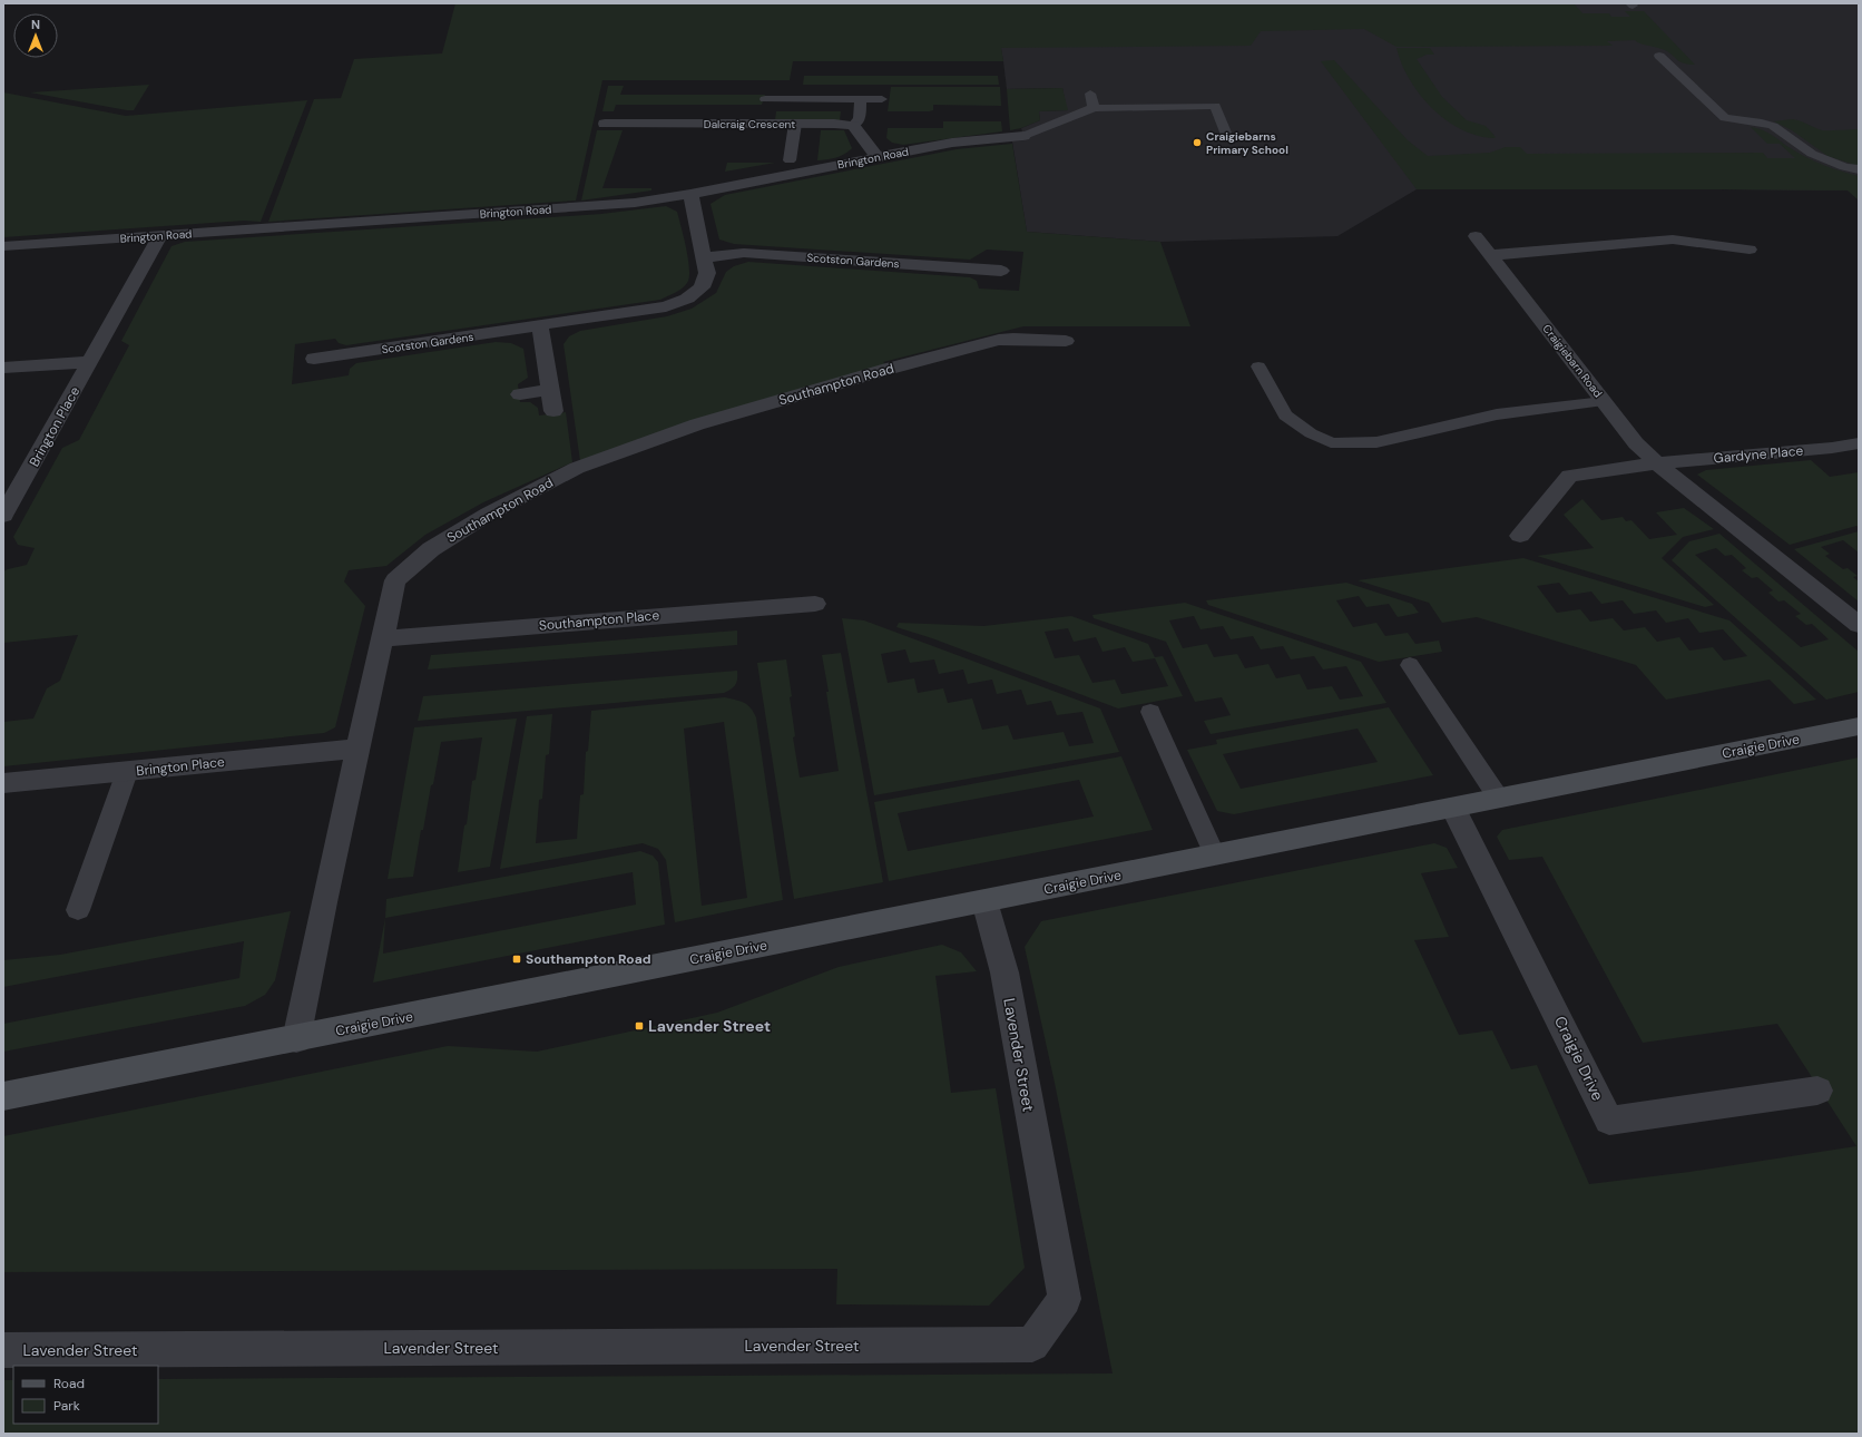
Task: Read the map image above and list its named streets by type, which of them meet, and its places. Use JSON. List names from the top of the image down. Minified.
{"streets":{"street":["Dalcraig Crescent","Brington Road","Scotston Gardens","Craigiebarn Road","Southampton Road","Brington Place","Gardyne Place","Southampton Place","Craigie Drive","Lavender Street"]},"crossings":[["Brington Road","Scotston Gardens"],["Brington Road","Brington Place"],["Craigiebarn Road","Gardyne Place"],["Southampton Road","Brington Place"],["Southampton Road","Southampton Place"],["Southampton Road","Craigie Drive"],["Craigie Drive","Lavender Street"]],"places":{"other":["Craigiebarns Primary School"],"transit":["Southampton Road","Lavender Street"]},"legend":["Road","Park"],"north":"top"}
